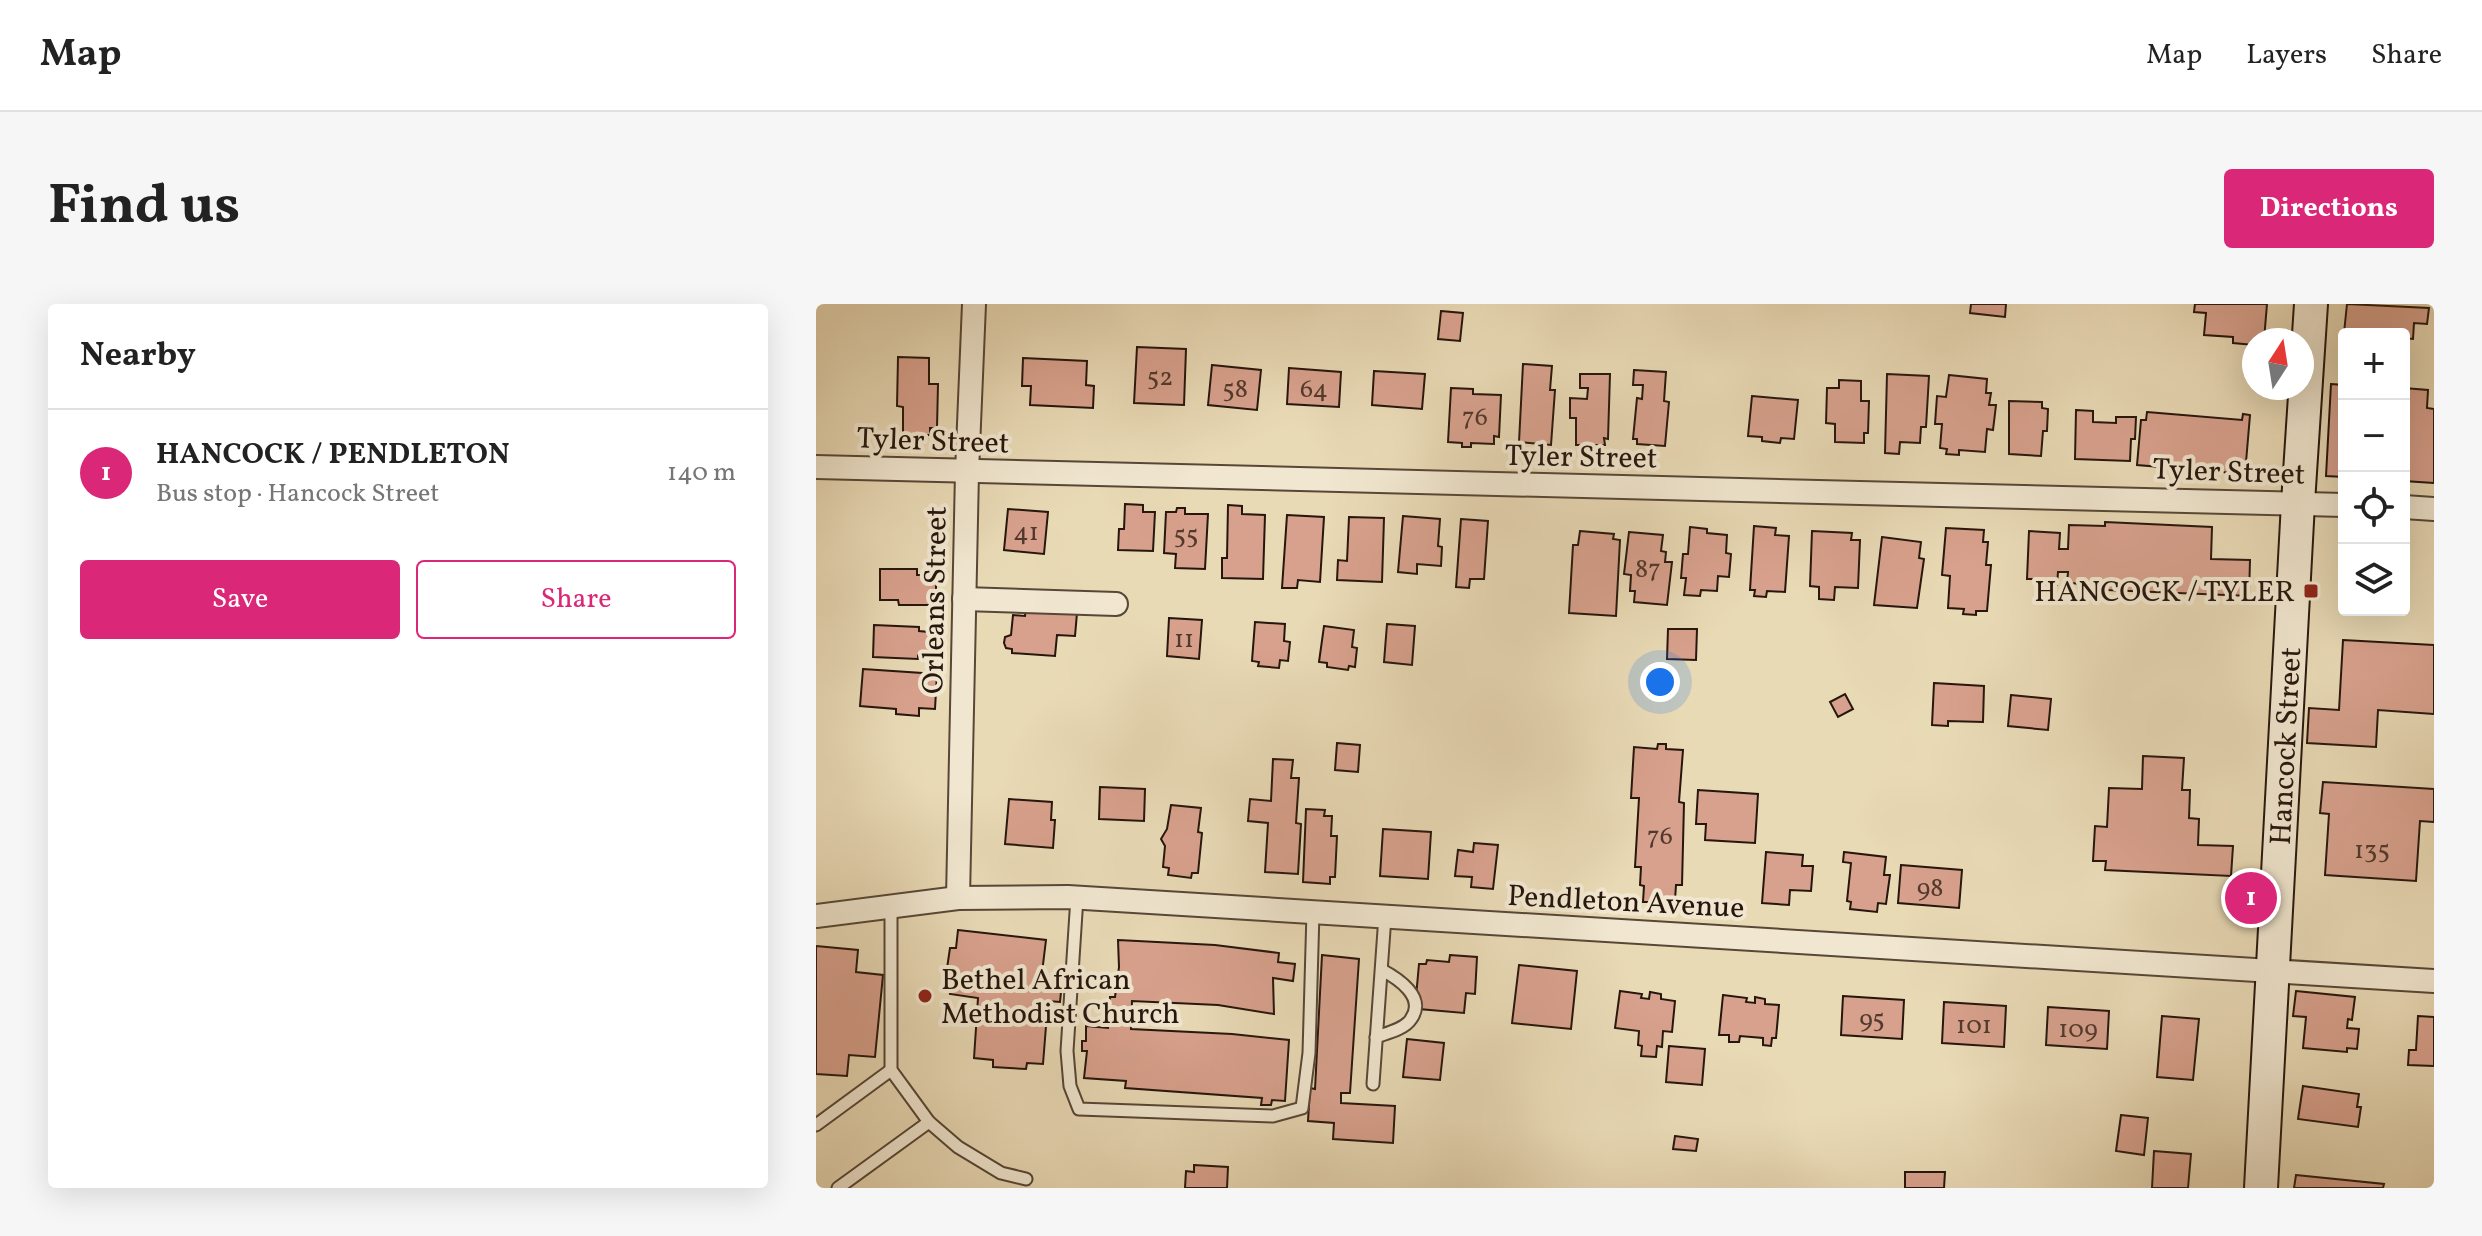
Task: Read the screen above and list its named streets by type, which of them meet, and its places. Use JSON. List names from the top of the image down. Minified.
{"streets":{"street":["Tyler Street","Orleans Street","Hancock Street","Pendleton Avenue"]},"crossings":[["Tyler Street","Orleans Street"],["Tyler Street","Hancock Street"],["Orleans Street","Pendleton Avenue"],["Hancock Street","Pendleton Avenue"]],"places":{"transit":["HANCOCK / TYLER"],"other":["Bethel African Methodist Church"]},"house_numbers":["52","58","64","76","41","55","87","11","76","135","98","95","101","109"],"north":"top","page":{"header":"Map","nav":["Map","Layers","Share"],"title":"Find us","buttons":["Directions",["Save","Share"]],"heading":"Nearby","map_buttons":["+","−"],"list":[{"mark":"1","name":"HANCOCK / PENDLETON","note":"Bus stop · Hancock Street","value":"140 m"}],"pins":"1"}}
